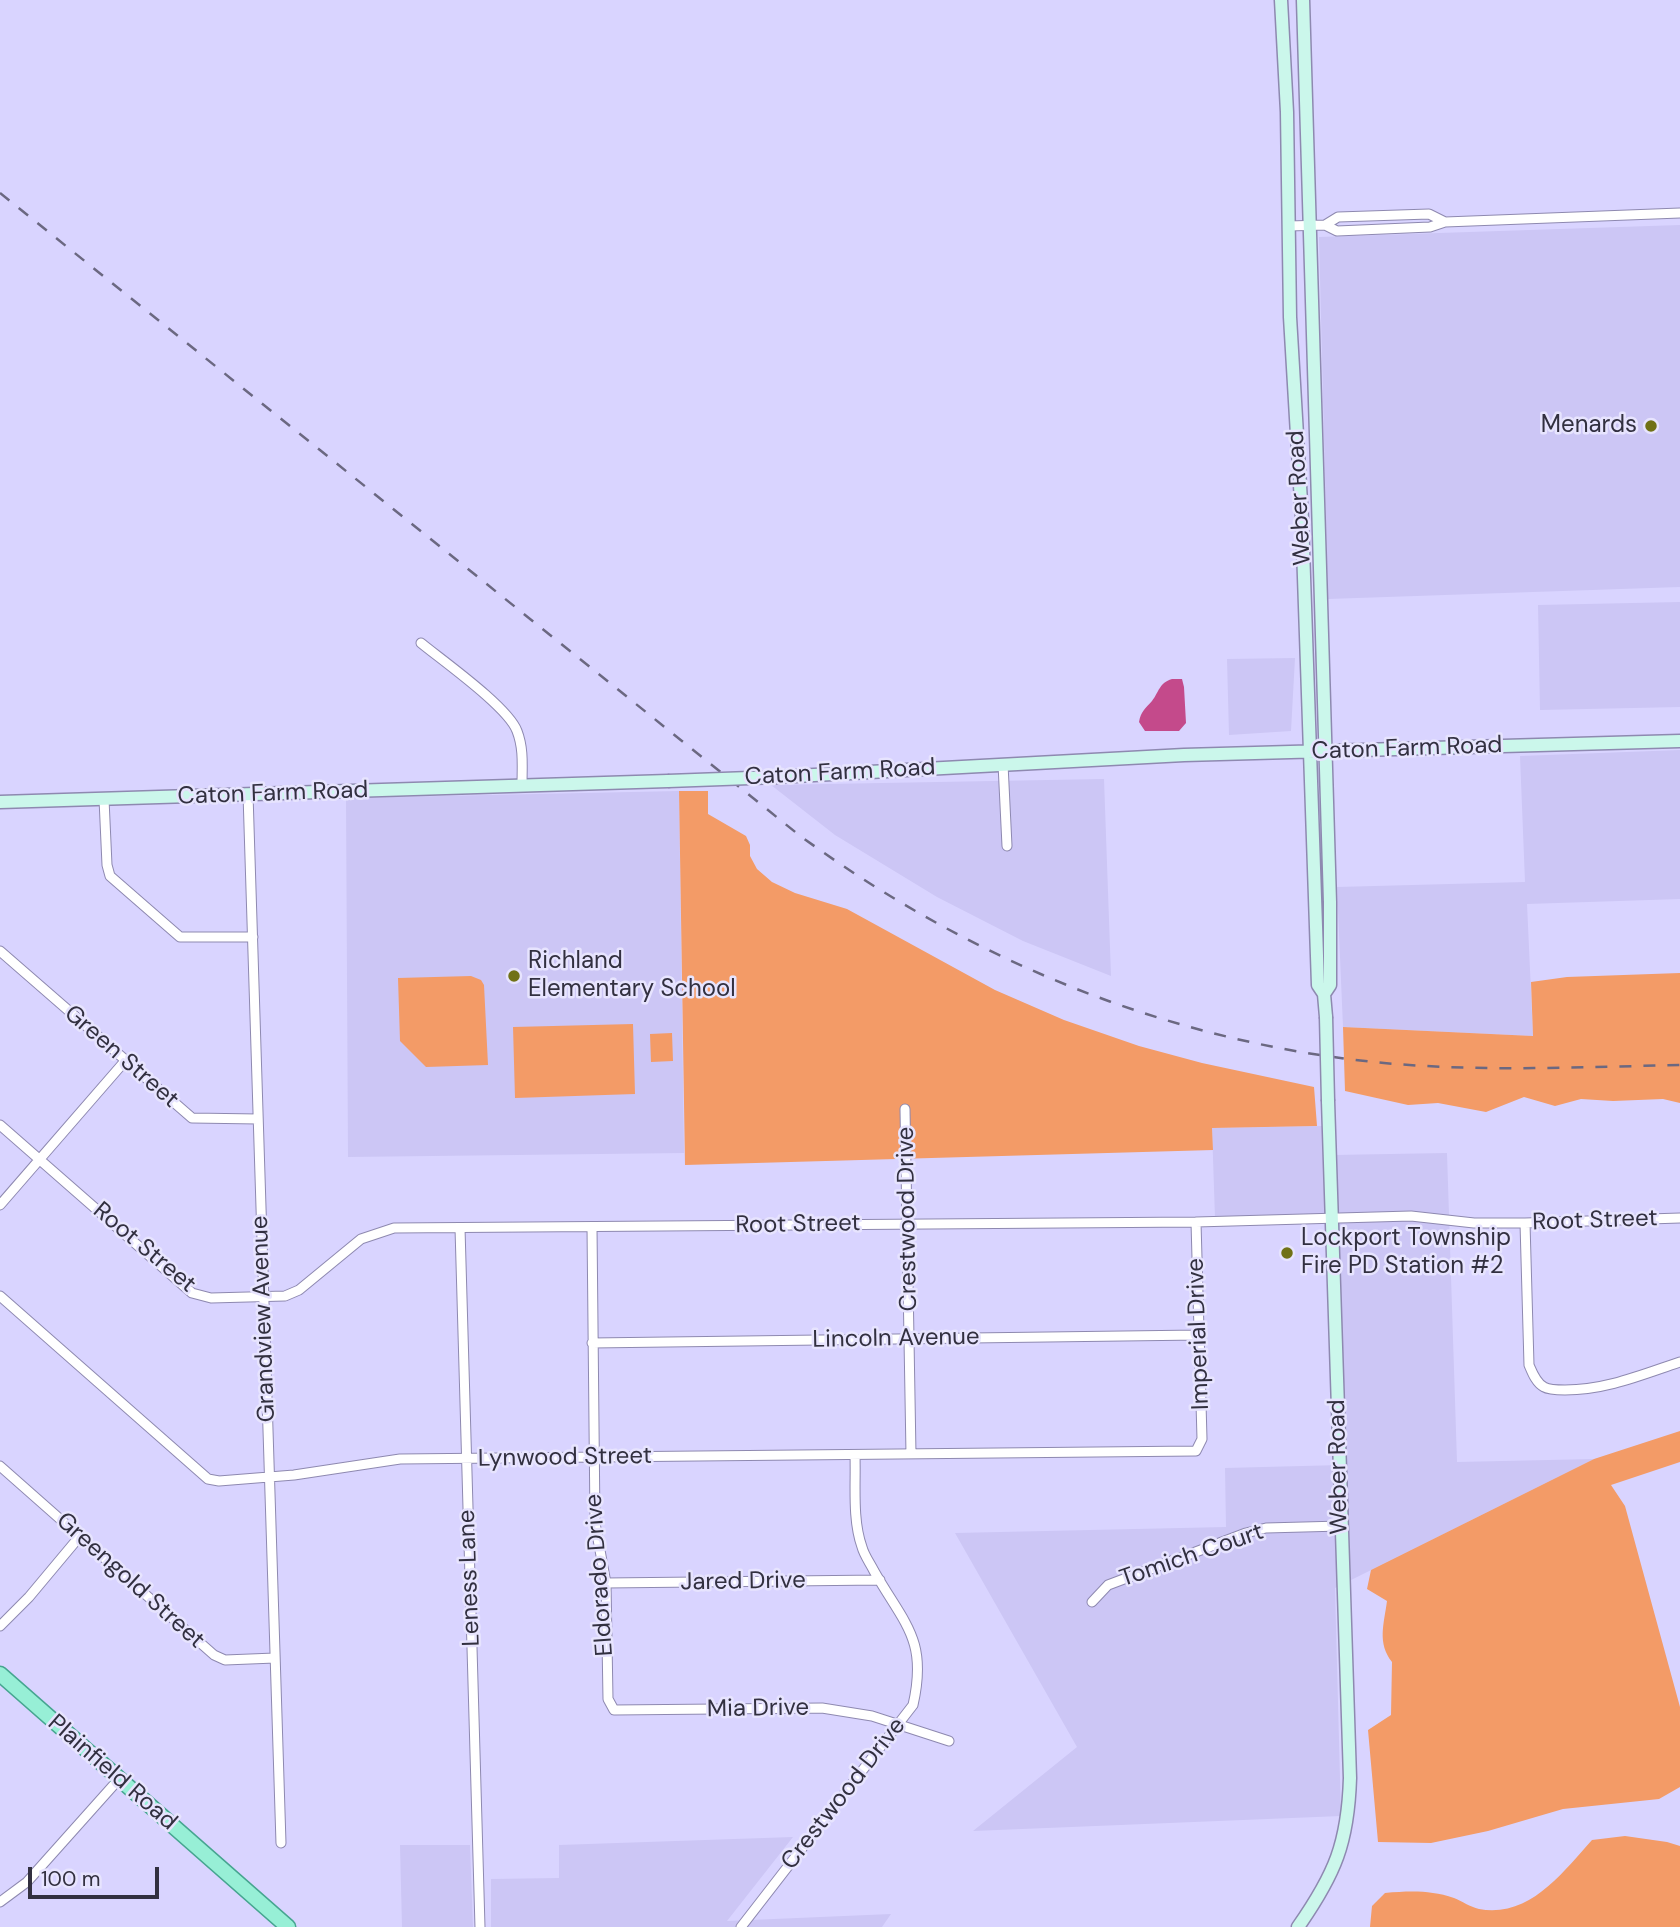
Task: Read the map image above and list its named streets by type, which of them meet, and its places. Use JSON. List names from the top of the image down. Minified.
{"streets":{"main road":["Weber Road","Caton Farm Road","Plainfield Road"],"street":["Green Street","Crestwood Drive","Root Street","Grandview Avenue","Imperial Drive","Lincoln Avenue","Lynwood Street","Tomich Court","Eldorado Drive","Leness Lane","Greengold Street","Jared Drive","Mia Drive"]},"crossings":[["Weber Road","Caton Farm Road"],["Weber Road","Root Street"],["Weber Road","Tomich Court"],["Caton Farm Road","Grandview Avenue"],["Green Street","Grandview Avenue"],["Crestwood Drive","Root Street"],["Crestwood Drive","Lincoln Avenue"],["Crestwood Drive","Lynwood Street"],["Crestwood Drive","Jared Drive"],["Crestwood Drive","Mia Drive"],["Root Street","Grandview Avenue"],["Root Street","Imperial Drive"],["Root Street","Eldorado Drive"],["Root Street","Leness Lane"],["Grandview Avenue","Lynwood Street"],["Grandview Avenue","Greengold Street"],["Imperial Drive","Lincoln Avenue"],["Imperial Drive","Lynwood Street"],["Lincoln Avenue","Eldorado Drive"],["Lynwood Street","Eldorado Drive"],["Lynwood Street","Leness Lane"],["Eldorado Drive","Jared Drive"],["Eldorado Drive","Mia Drive"]],"places":["Menards","Richland Elementary School","Lockport Township Fire PD Station #2"],"scale_bar":"100 m"}
